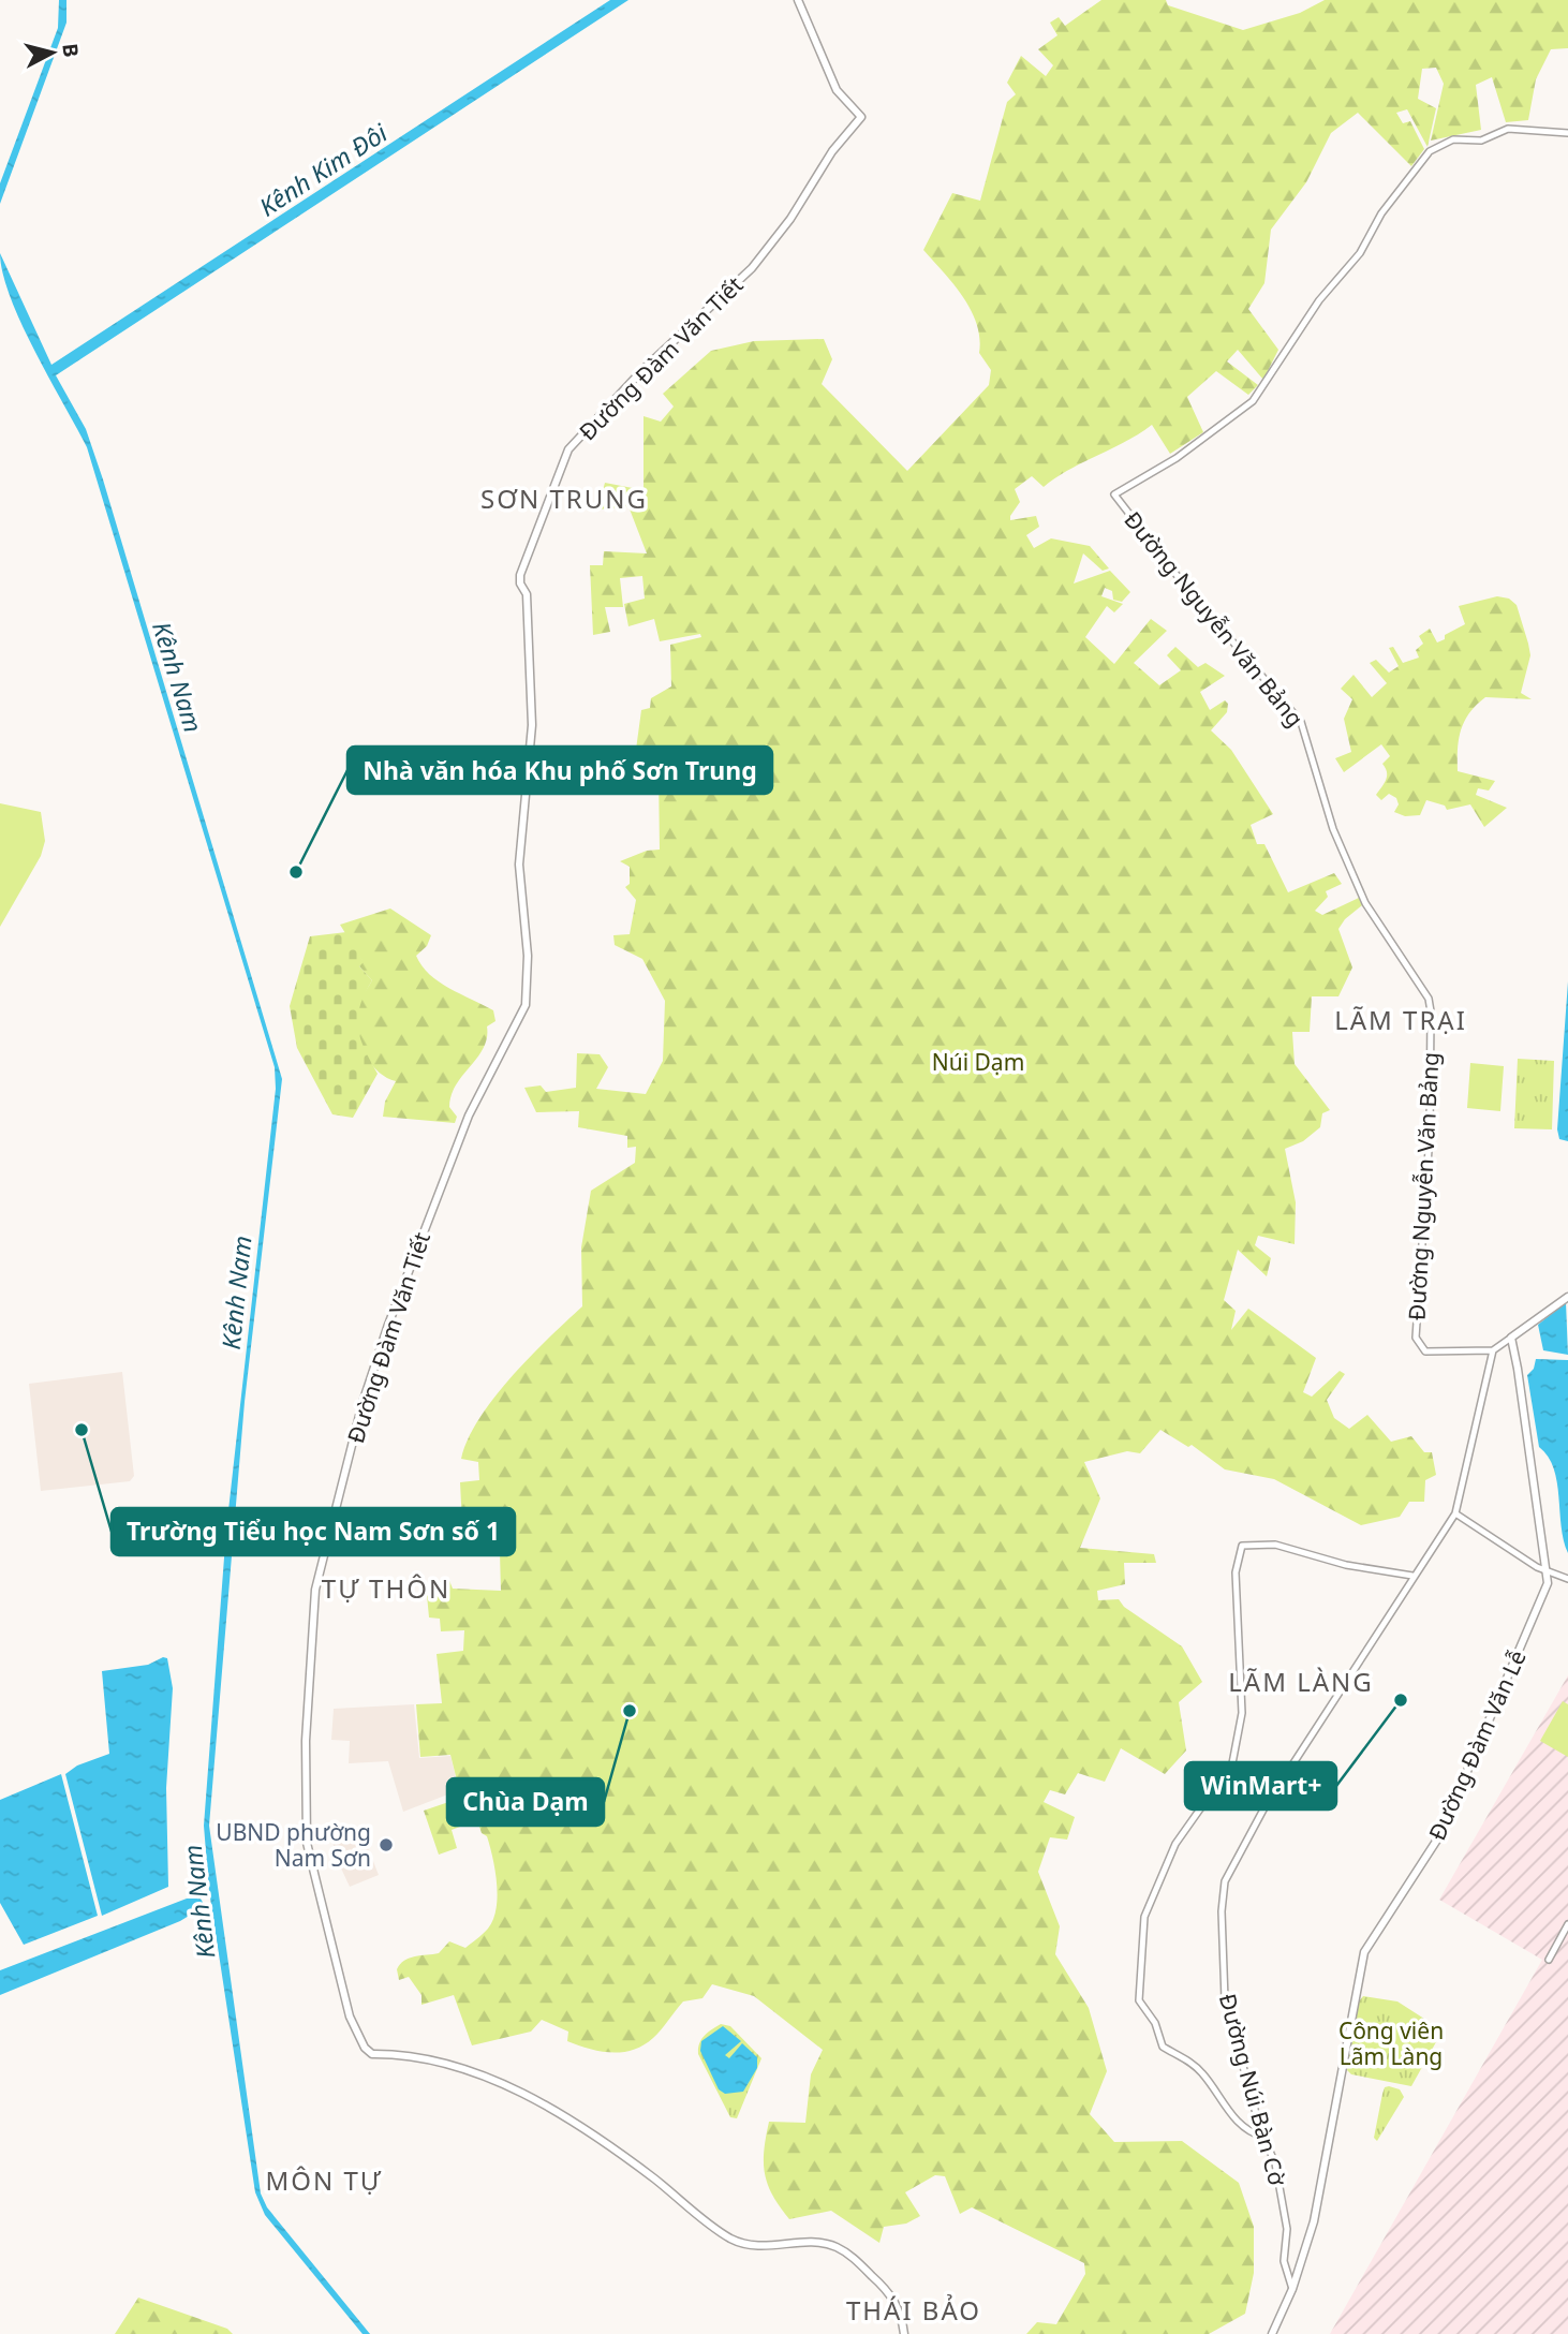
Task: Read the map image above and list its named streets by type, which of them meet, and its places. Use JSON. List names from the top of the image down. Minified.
{"streets":{"main road":["Đường Đàm Văn Tiết","Đường Đàm Văn Lễ"],"street":["Đường Nguyễn Văn Bảng","Đường Núi Bàn Cờ"]},"crossings":[["Đường Nguyễn Văn Bảng","Đường Núi Bàn Cờ"],["Đường Đàm Văn Lễ","Đường Núi Bàn Cờ"]],"districts":["SƠN TRUNG","LÃM TRẠI","TỰ THÔN","LÃM LÀNG","MÔN TỰ","THÁI BẢO"],"water":["Kênh Kim Đôi","Kênh Nam"],"parks":["Núi Dạm","Công viên Lãm Làng"],"places":["Nhà văn hóa Khu phố Sơn Trung","Trường Tiểu học Nam Sơn số 1","WinMart+","Chùa Dạm","UBND phường Nam Sơn"],"north":"right"}
